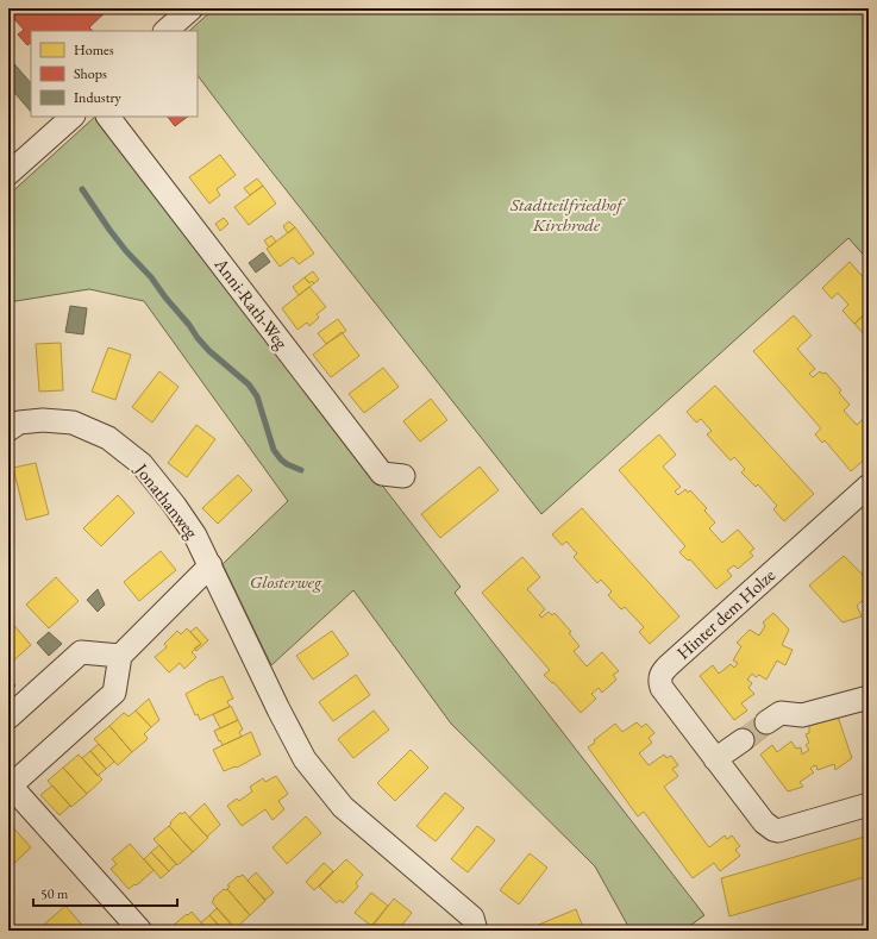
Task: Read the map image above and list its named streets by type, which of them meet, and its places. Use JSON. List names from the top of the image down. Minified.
{"streets":{"street":["Anni-Rath-Weg","Jonathanweg","Hinter dem Holze"]},"parks":["Stadtteilfriedhof Kirchrode","Glosterweg"],"legend":["Homes","Shops","Industry"],"scale_bar":"50 m"}
